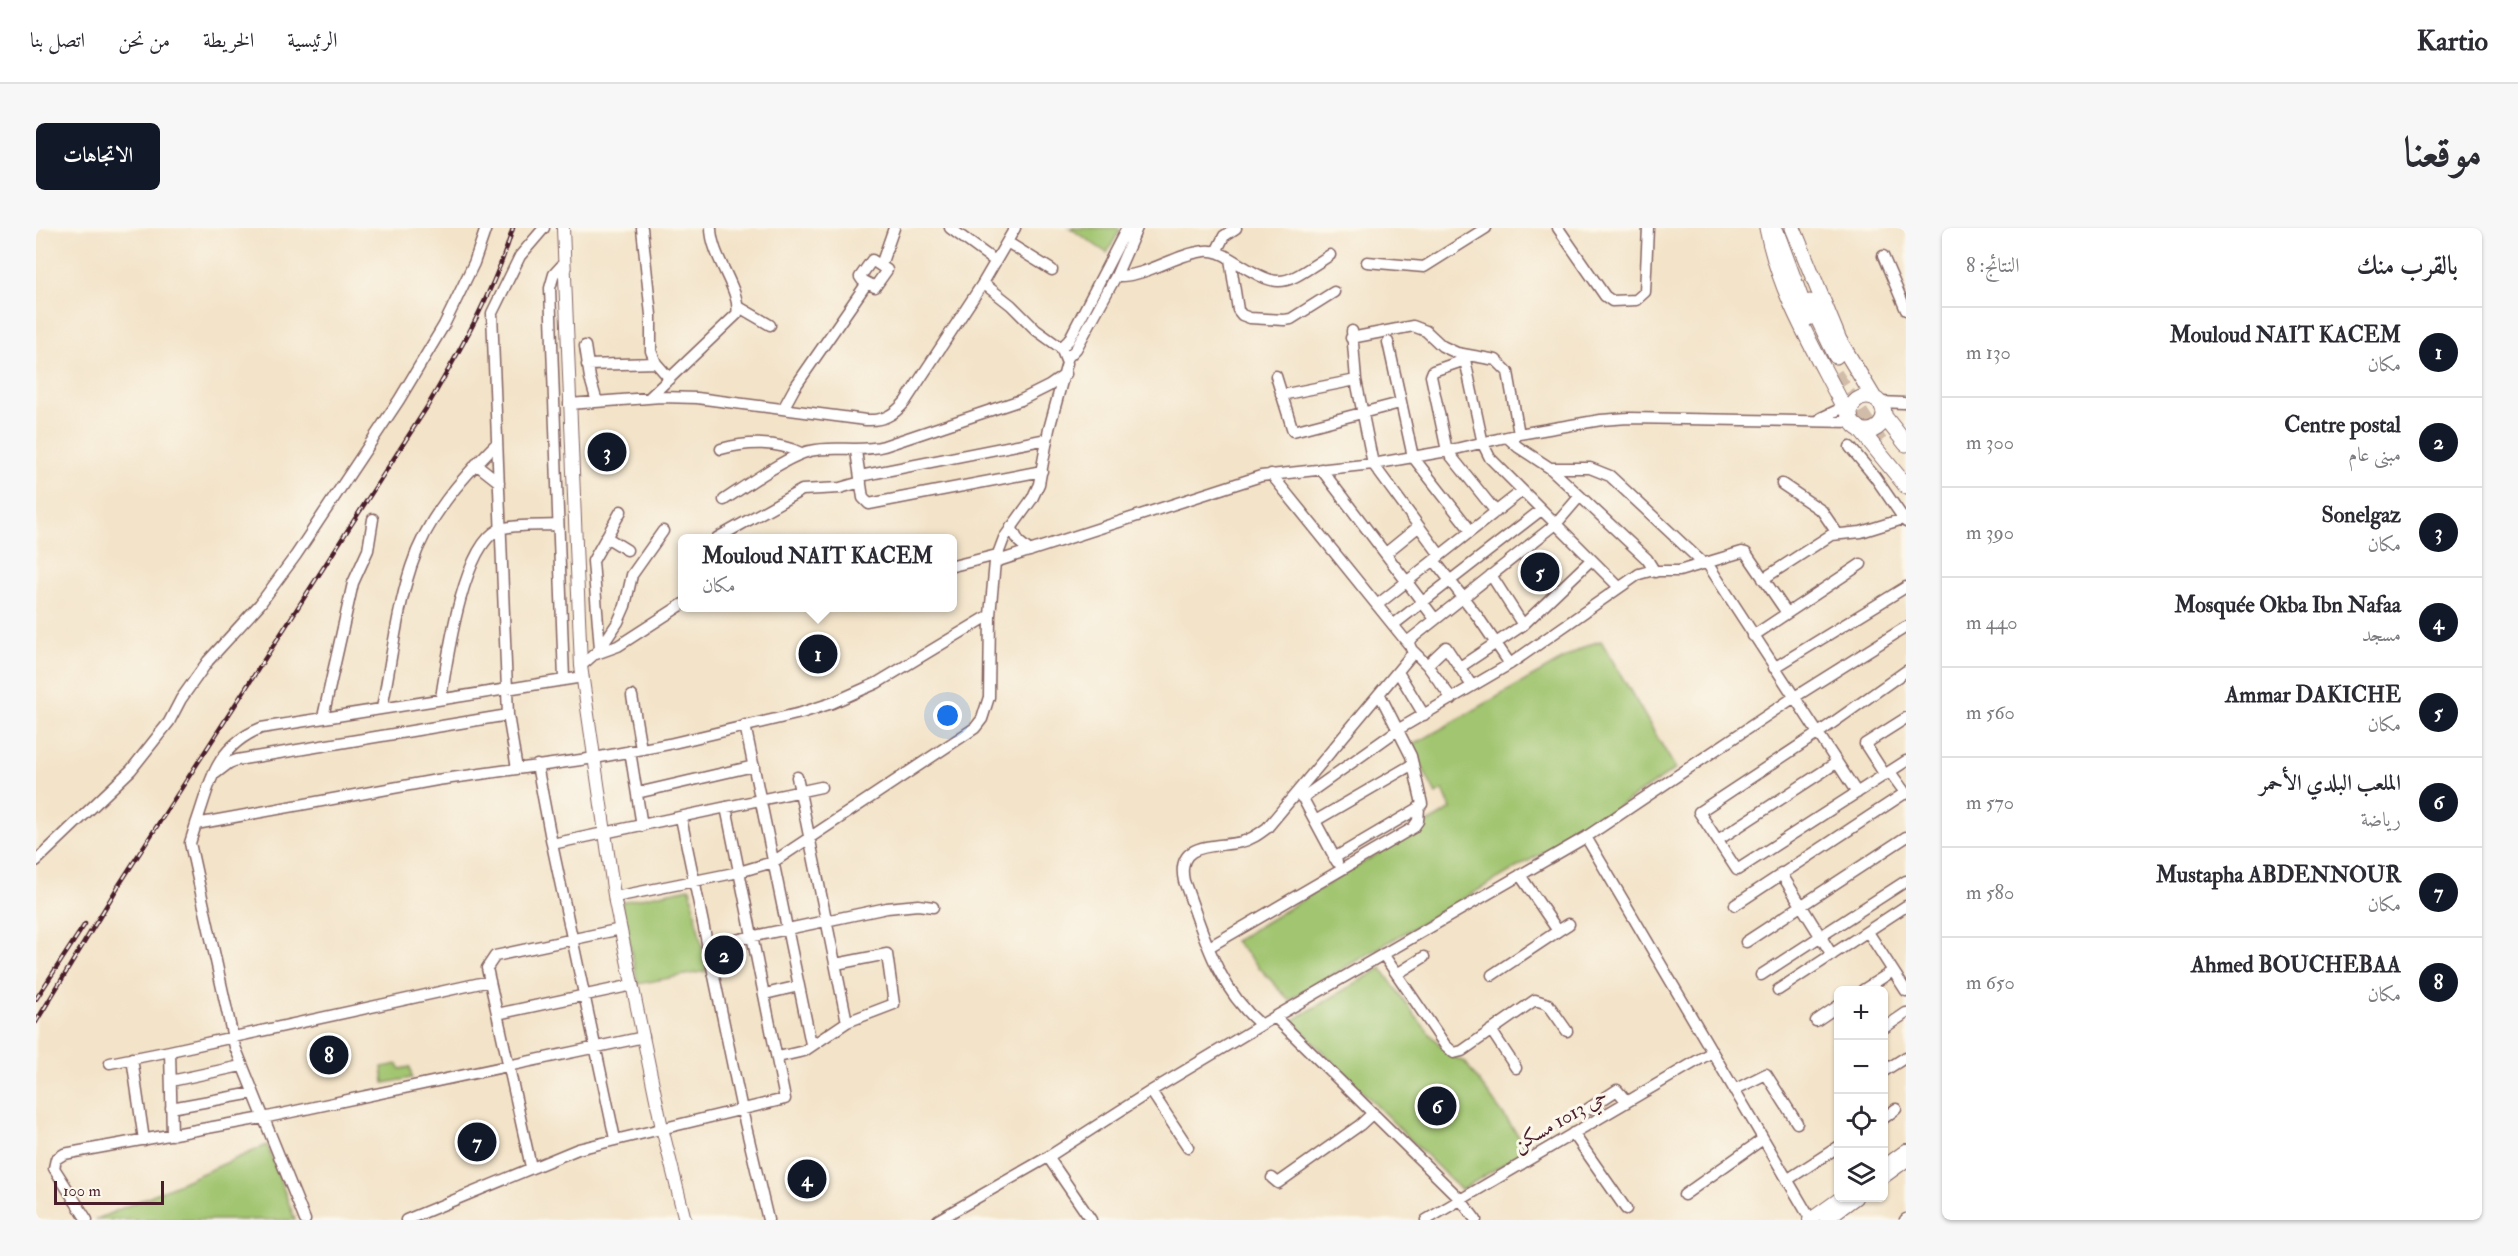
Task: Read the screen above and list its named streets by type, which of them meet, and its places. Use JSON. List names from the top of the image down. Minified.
{"streets":{"street":["حي 1013 مسكن"]},"scale_bar":"100 m","page":{"header":"Kartio","nav":["الرئيسية","الخريطة","من نحن","اتصل بنا"],"title":"موقعنا","buttons":"الاتجاهات","heading":["بالقرب منك","النتائج: 8"],"list":[{"mark":"1","name":"Mouloud NAIT KACEM","note":"مكان","value":"130 m"},{"mark":"2","name":"Centre postal","note":"مبنى عام","value":"300 m"},{"mark":"3","name":"Sonelgaz","note":"مكان","value":"390 m"},{"mark":"4","name":"Mosquée Okba Ibn Nafaa","note":"مسجد","value":"440 m"},{"mark":"5","name":"Ammar DAKICHE","note":"مكان","value":"560 m"},{"mark":"6","name":"الملعب البلدي الأحمر","note":"رياضة","value":"570 m"},{"mark":"7","name":"Mustapha ABDENNOUR","note":"مكان","value":"580 m"},{"mark":"8","name":"Ahmed BOUCHEBAA","note":"مكان","value":"650 m"}],"pins":["3","5","1","2","8","6","7","4"],"popup":["Mouloud NAIT KACEM","مكان"],"map_buttons":["+","−"],"scale":"100 m"}}
